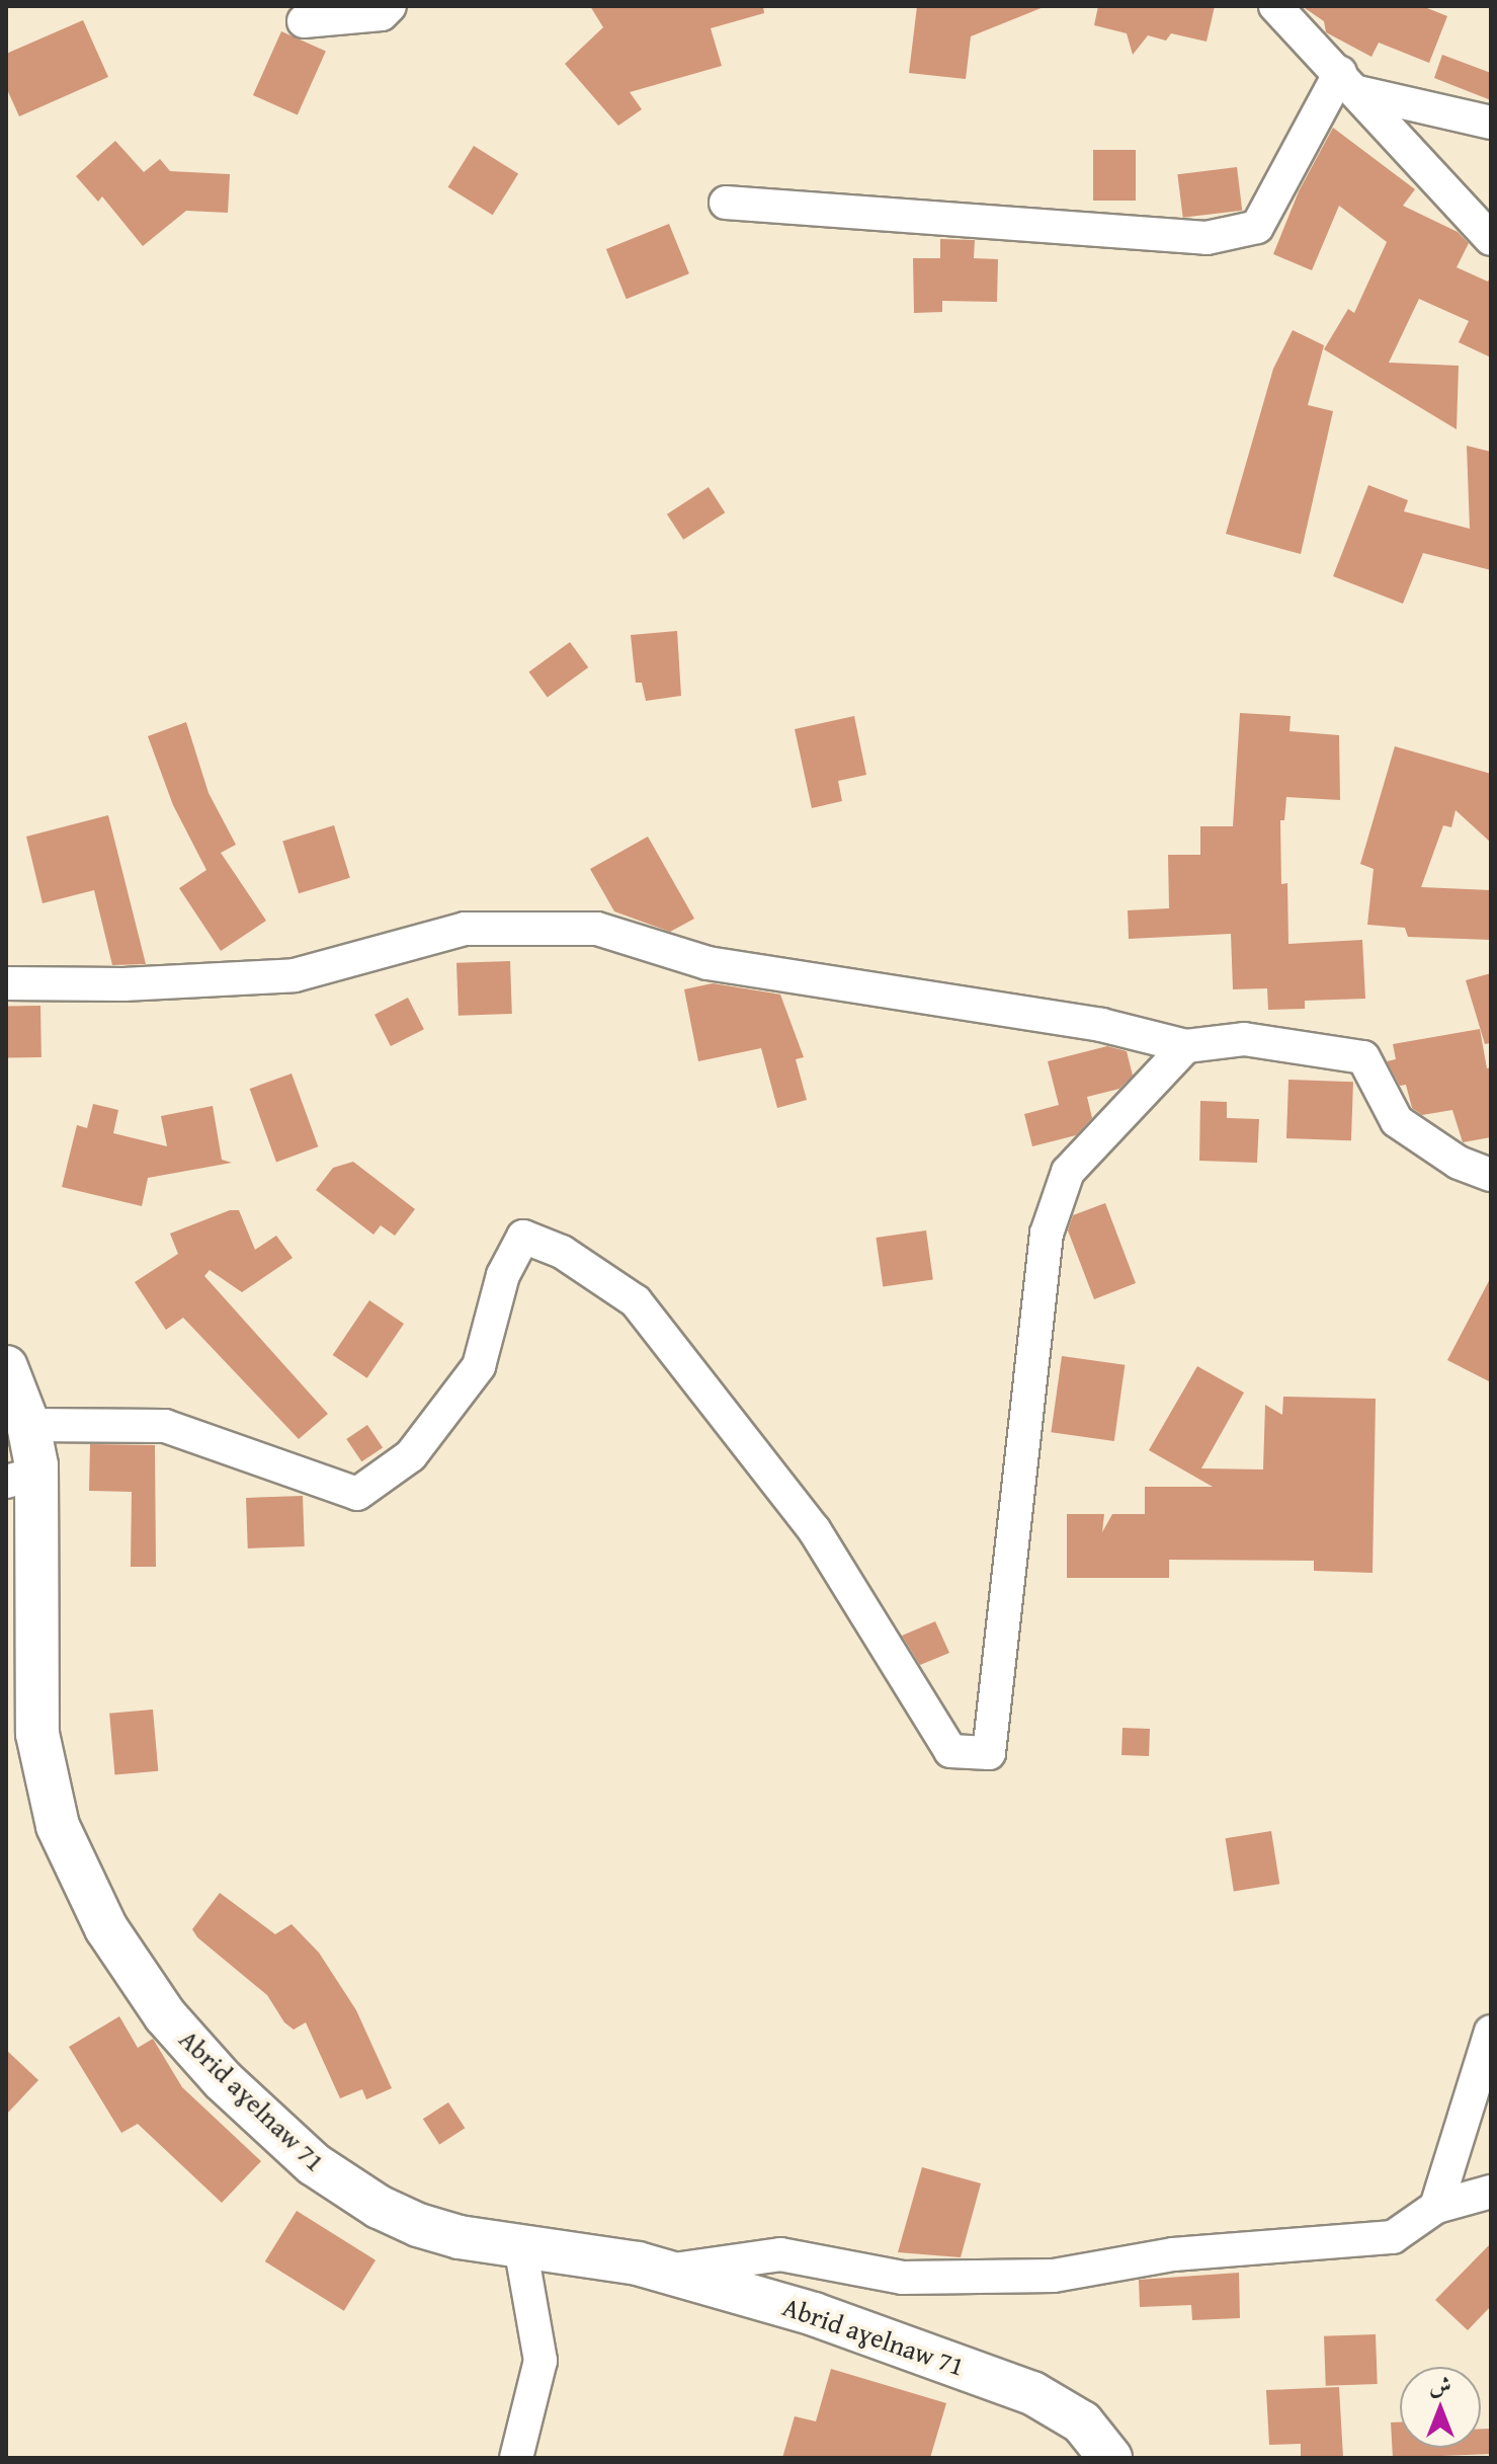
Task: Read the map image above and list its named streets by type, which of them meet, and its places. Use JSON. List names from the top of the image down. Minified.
{"streets":{"main road":["Abrid aɣelnaw 71"]},"north":"top"}
